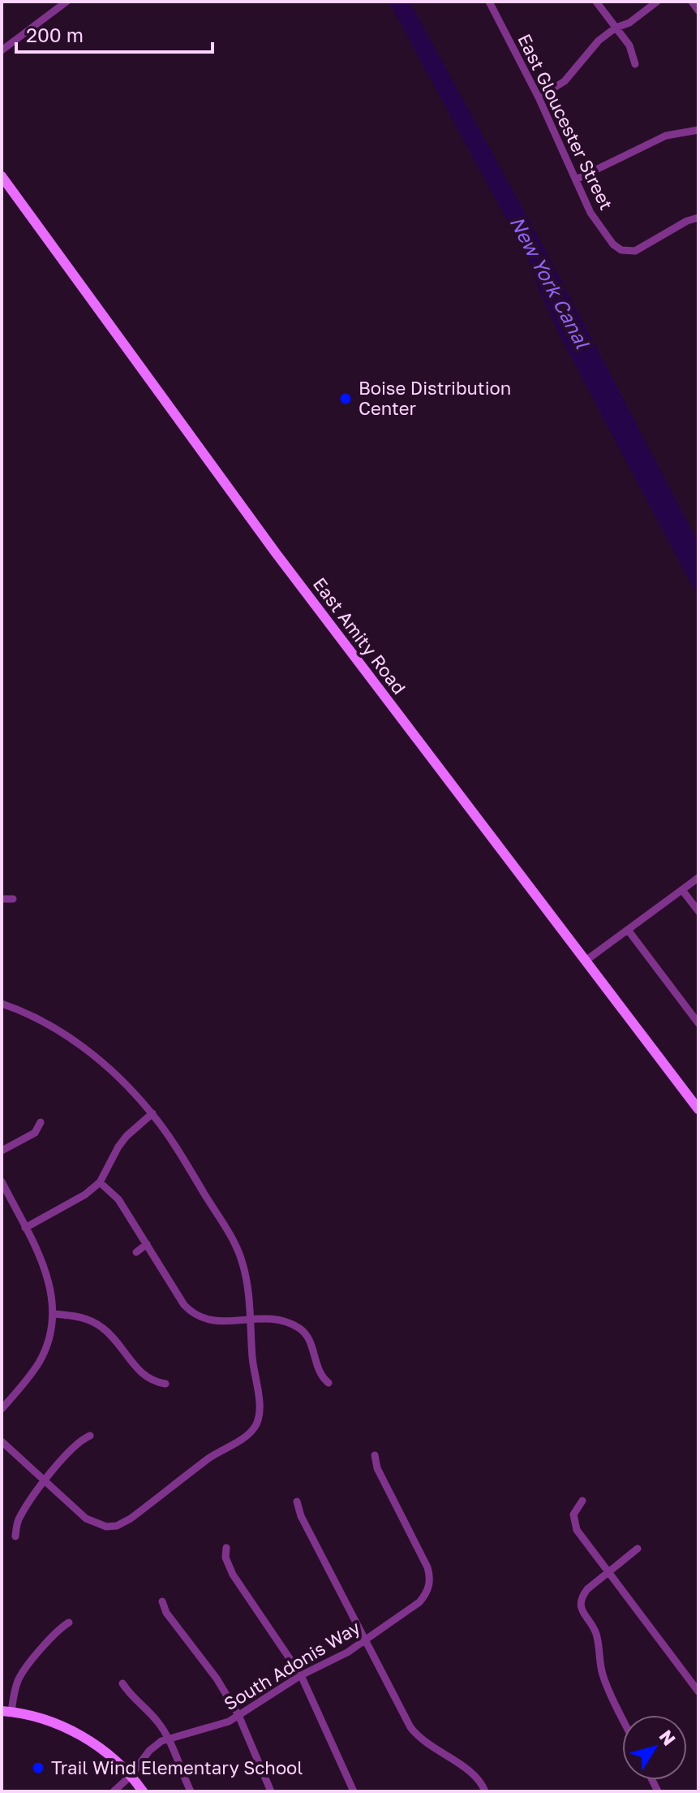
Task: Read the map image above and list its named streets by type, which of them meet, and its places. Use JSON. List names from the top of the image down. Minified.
{"streets":{"street":["East Gloucester Street","East Amity Road","South Adonis Way"]},"water":["New York Canal"],"places":["Boise Distribution Center","Trail Wind Elementary School"],"scale_bar":"200 m","north":"top right"}
